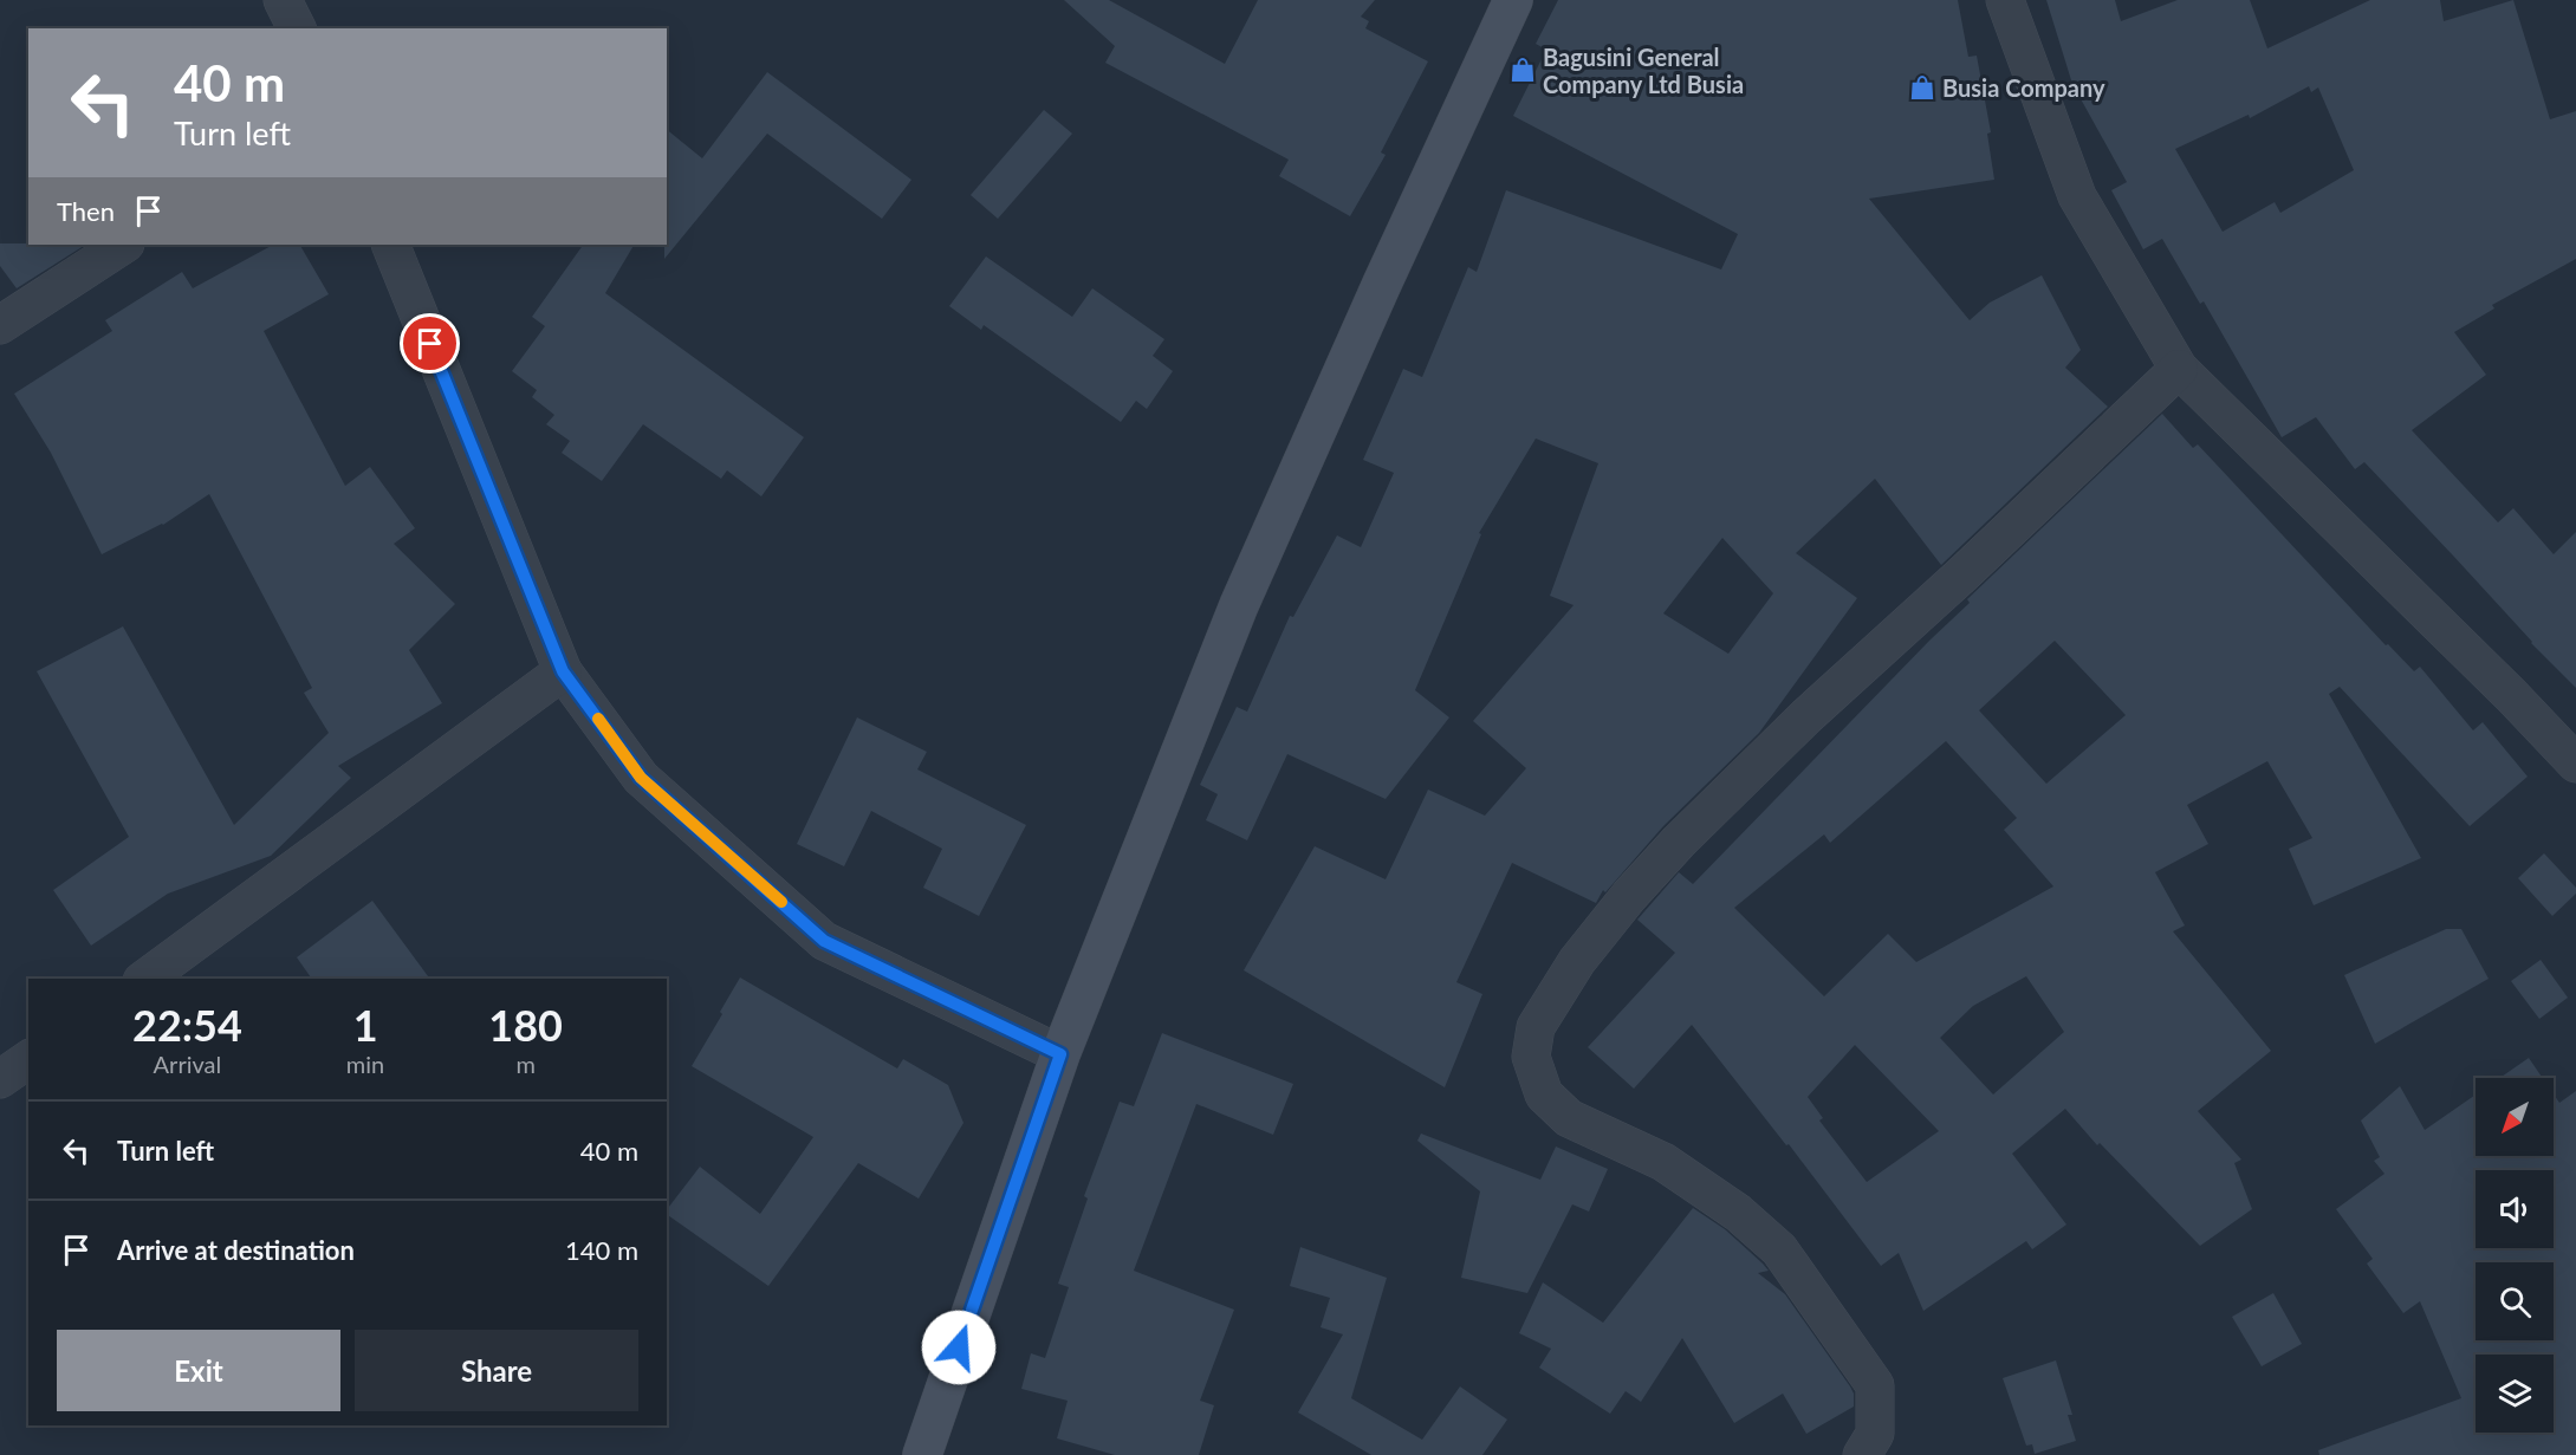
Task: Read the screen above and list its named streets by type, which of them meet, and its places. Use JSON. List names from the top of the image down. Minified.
{"places":{"shop":["Bagusini General Company Ltd Busia","Busia Company"]},"north":"bottom left","page":{"turn":["40 m","Turn left"],"then":"Then","eta":["22:54","Arrival","1","min","180","m"],"list":[{"name":"Turn left","value":"40 m"},{"name":"Arrive at destination","value":"140 m"}],"buttons":["Exit","Share"]}}
